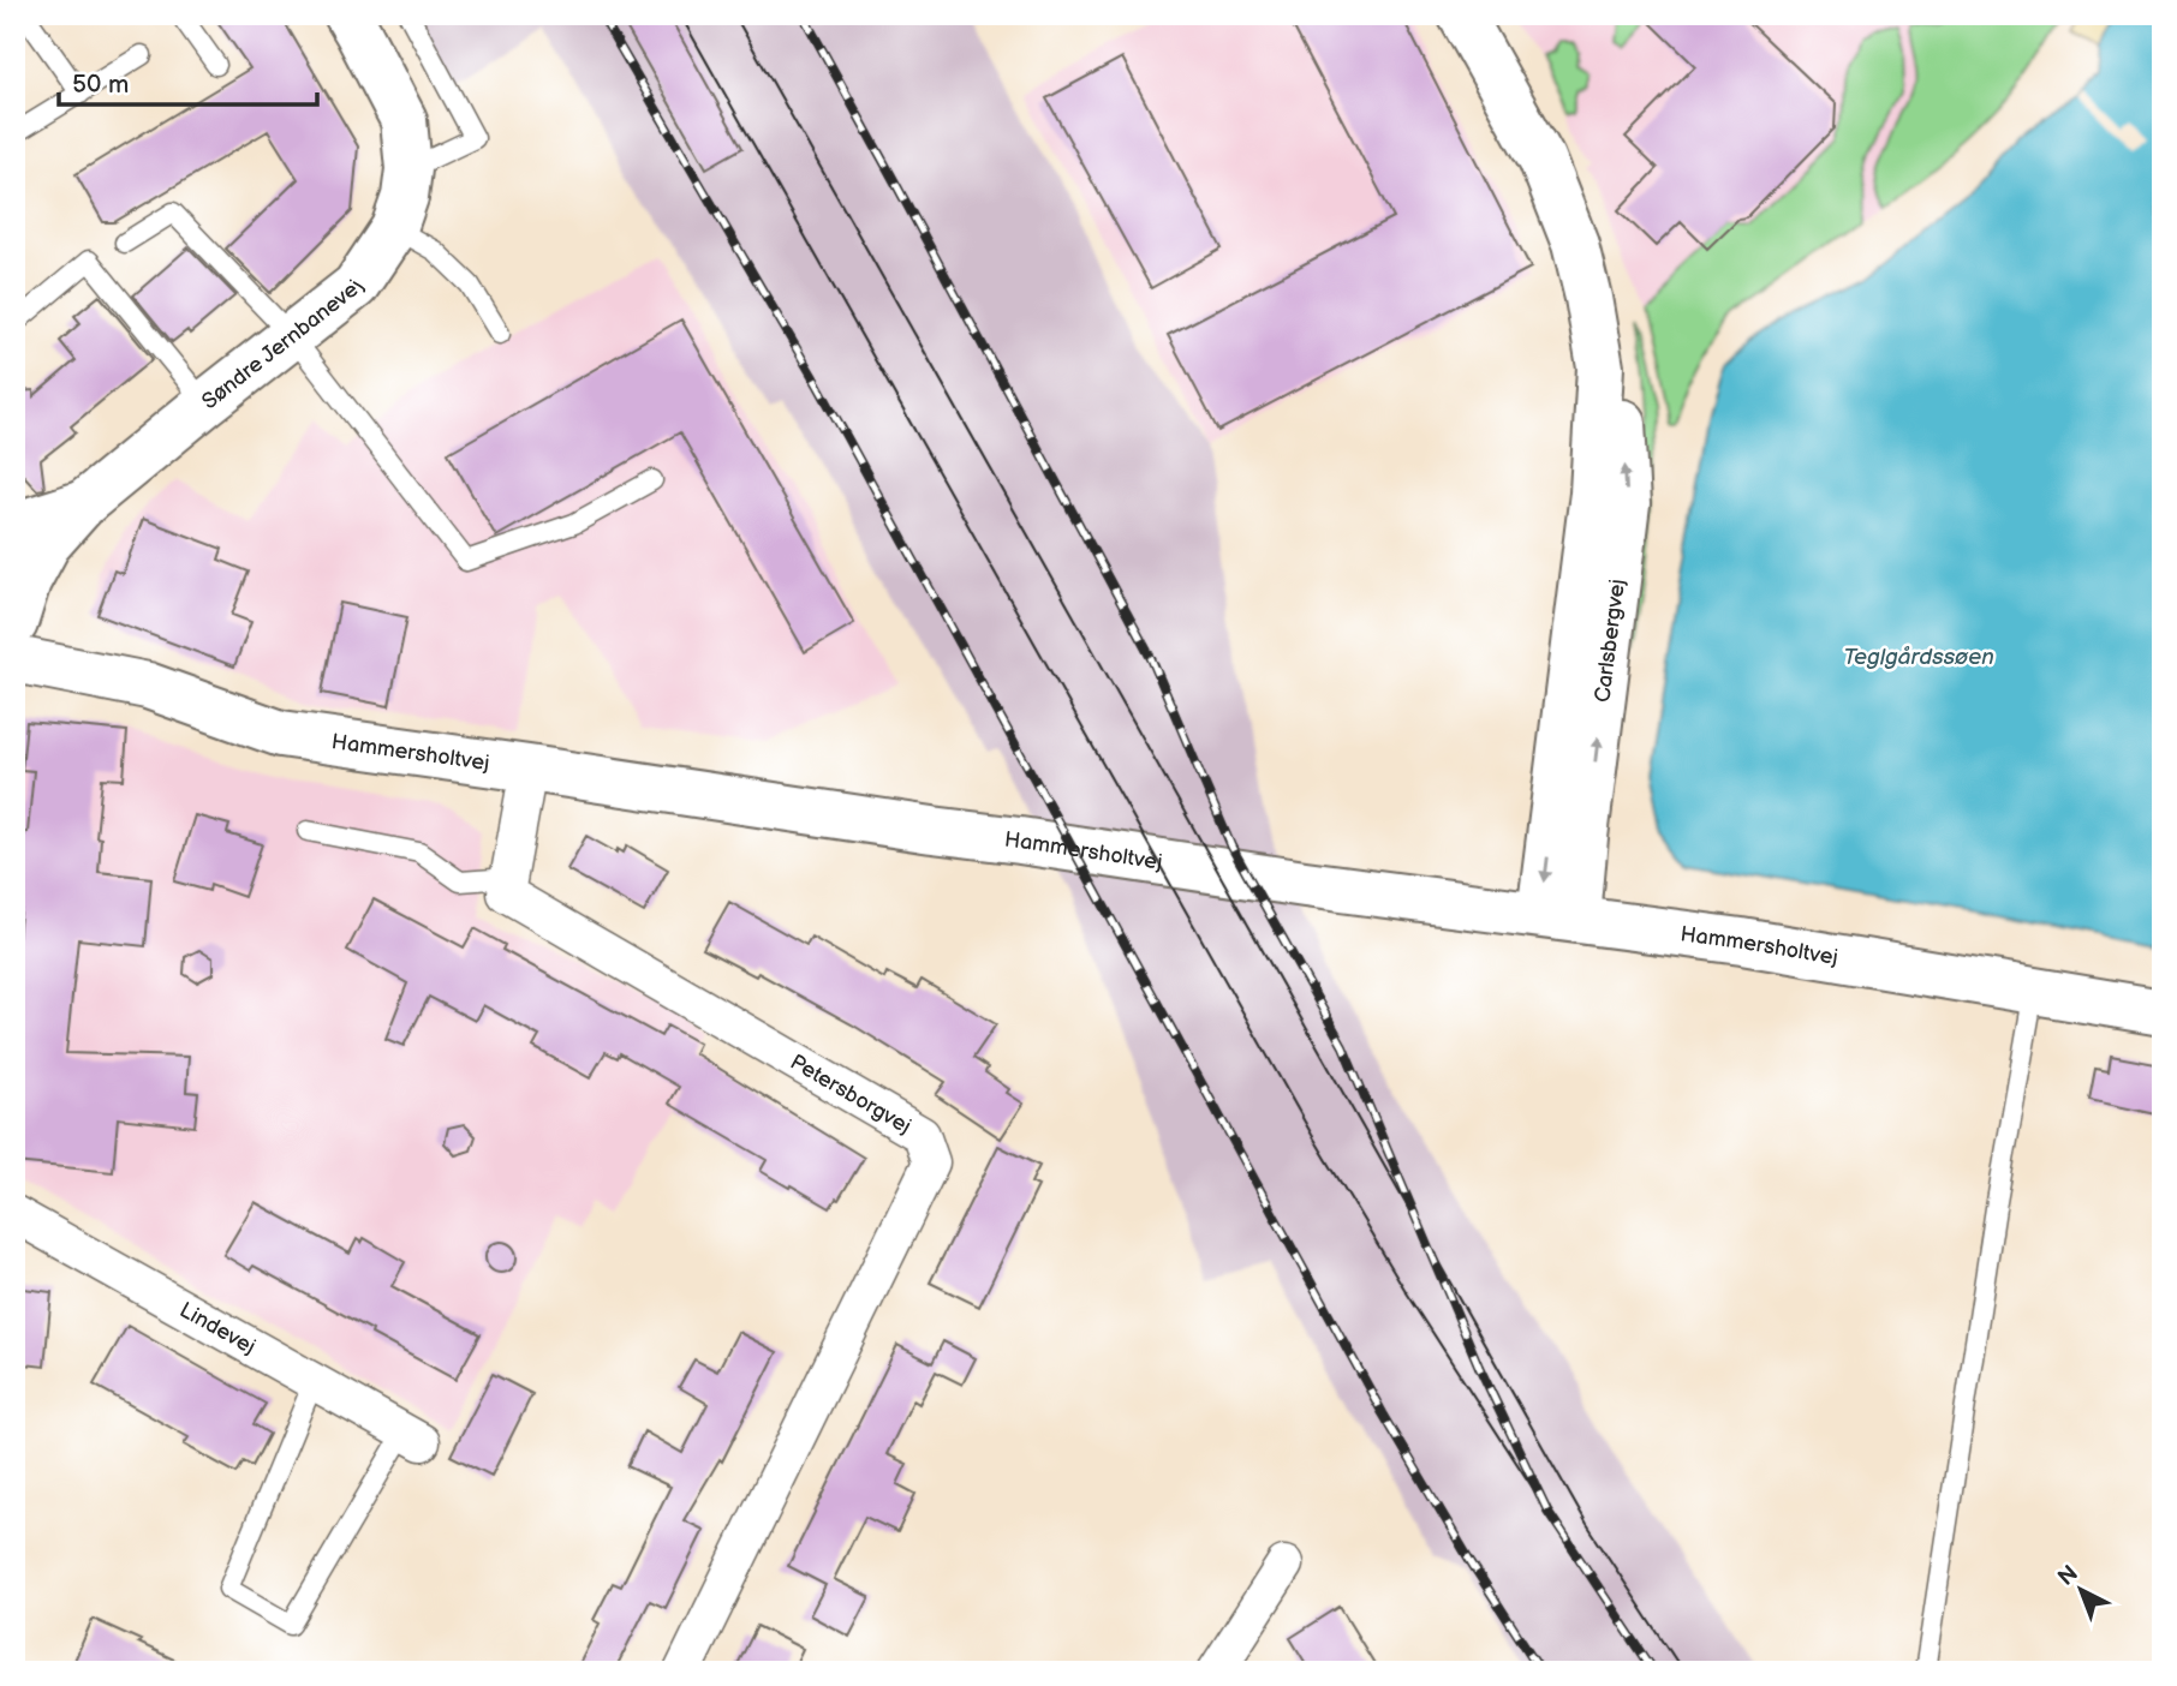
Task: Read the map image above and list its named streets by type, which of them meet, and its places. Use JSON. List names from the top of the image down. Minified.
{"streets":{"street":["Søndre Jernbanevej","Carlsbergvej","Hammersholtvej","Petersborgvej","Lindevej"]},"crossings":[["Carlsbergvej","Hammersholtvej"]],"water":["Teglgårdssøen"],"scale_bar":"50 m","north":"top left"}
